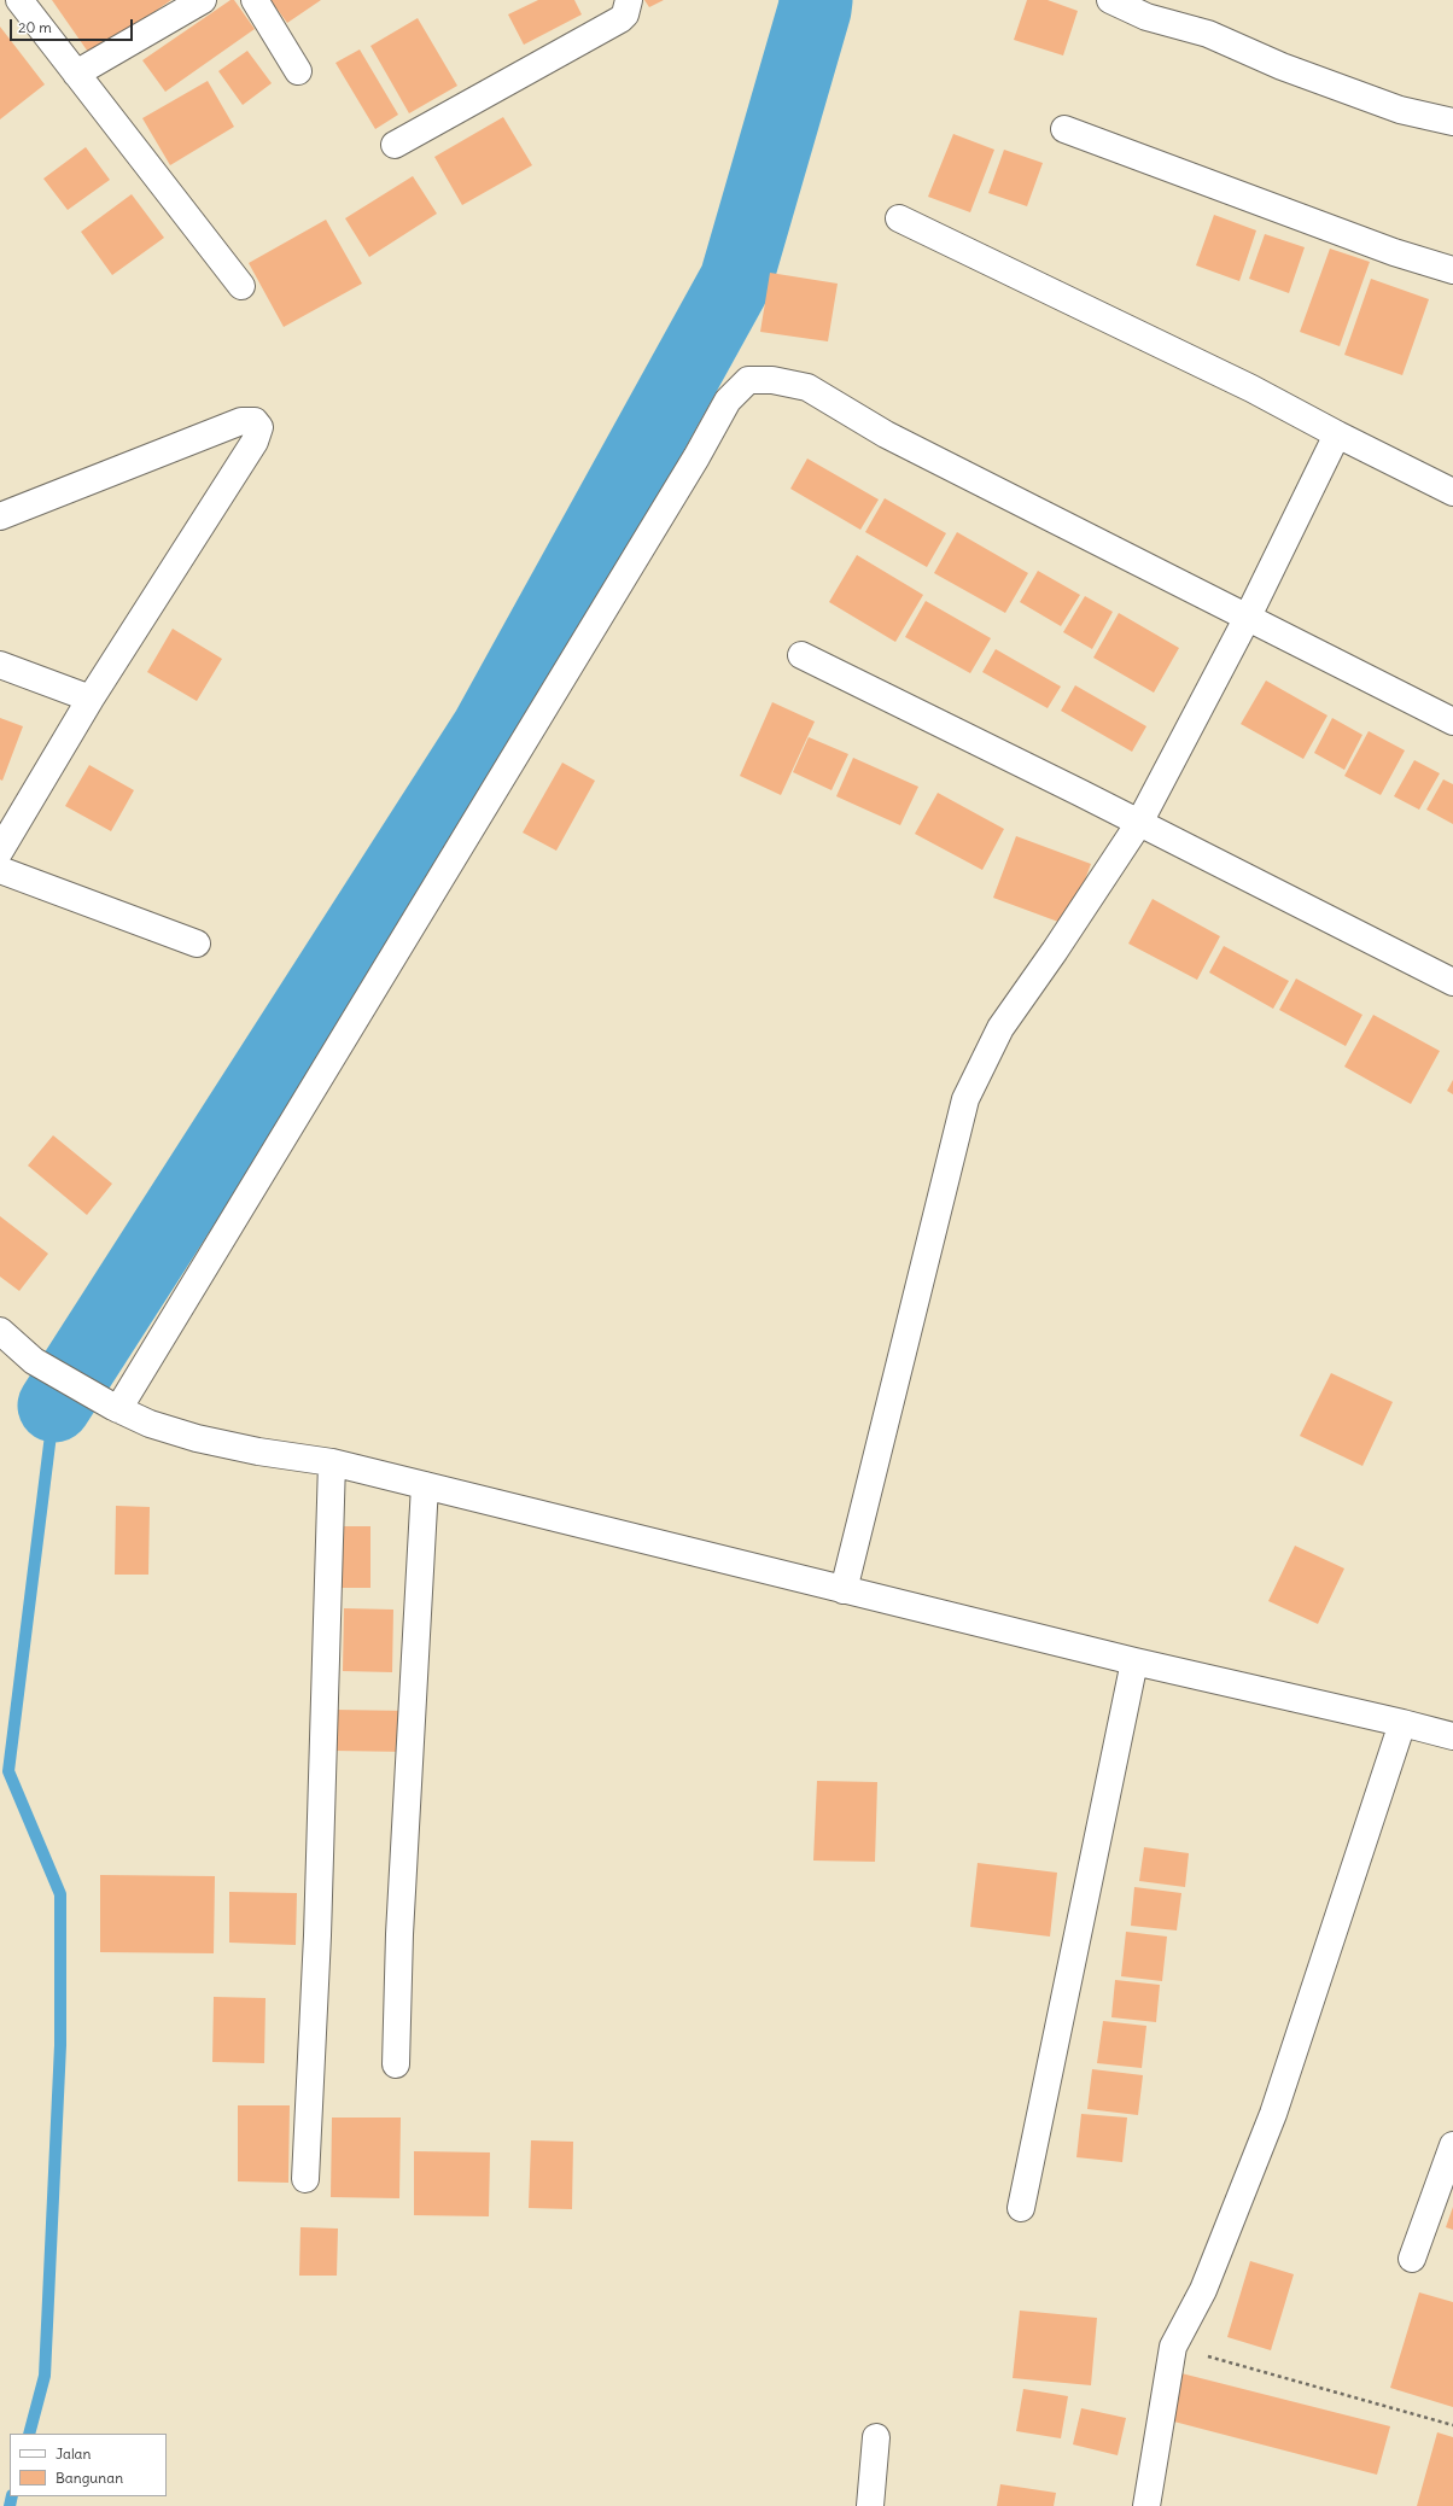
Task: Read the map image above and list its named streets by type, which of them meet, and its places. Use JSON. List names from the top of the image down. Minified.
{"legend":["Jalan","Bangunan"],"scale_bar":"20 m"}
